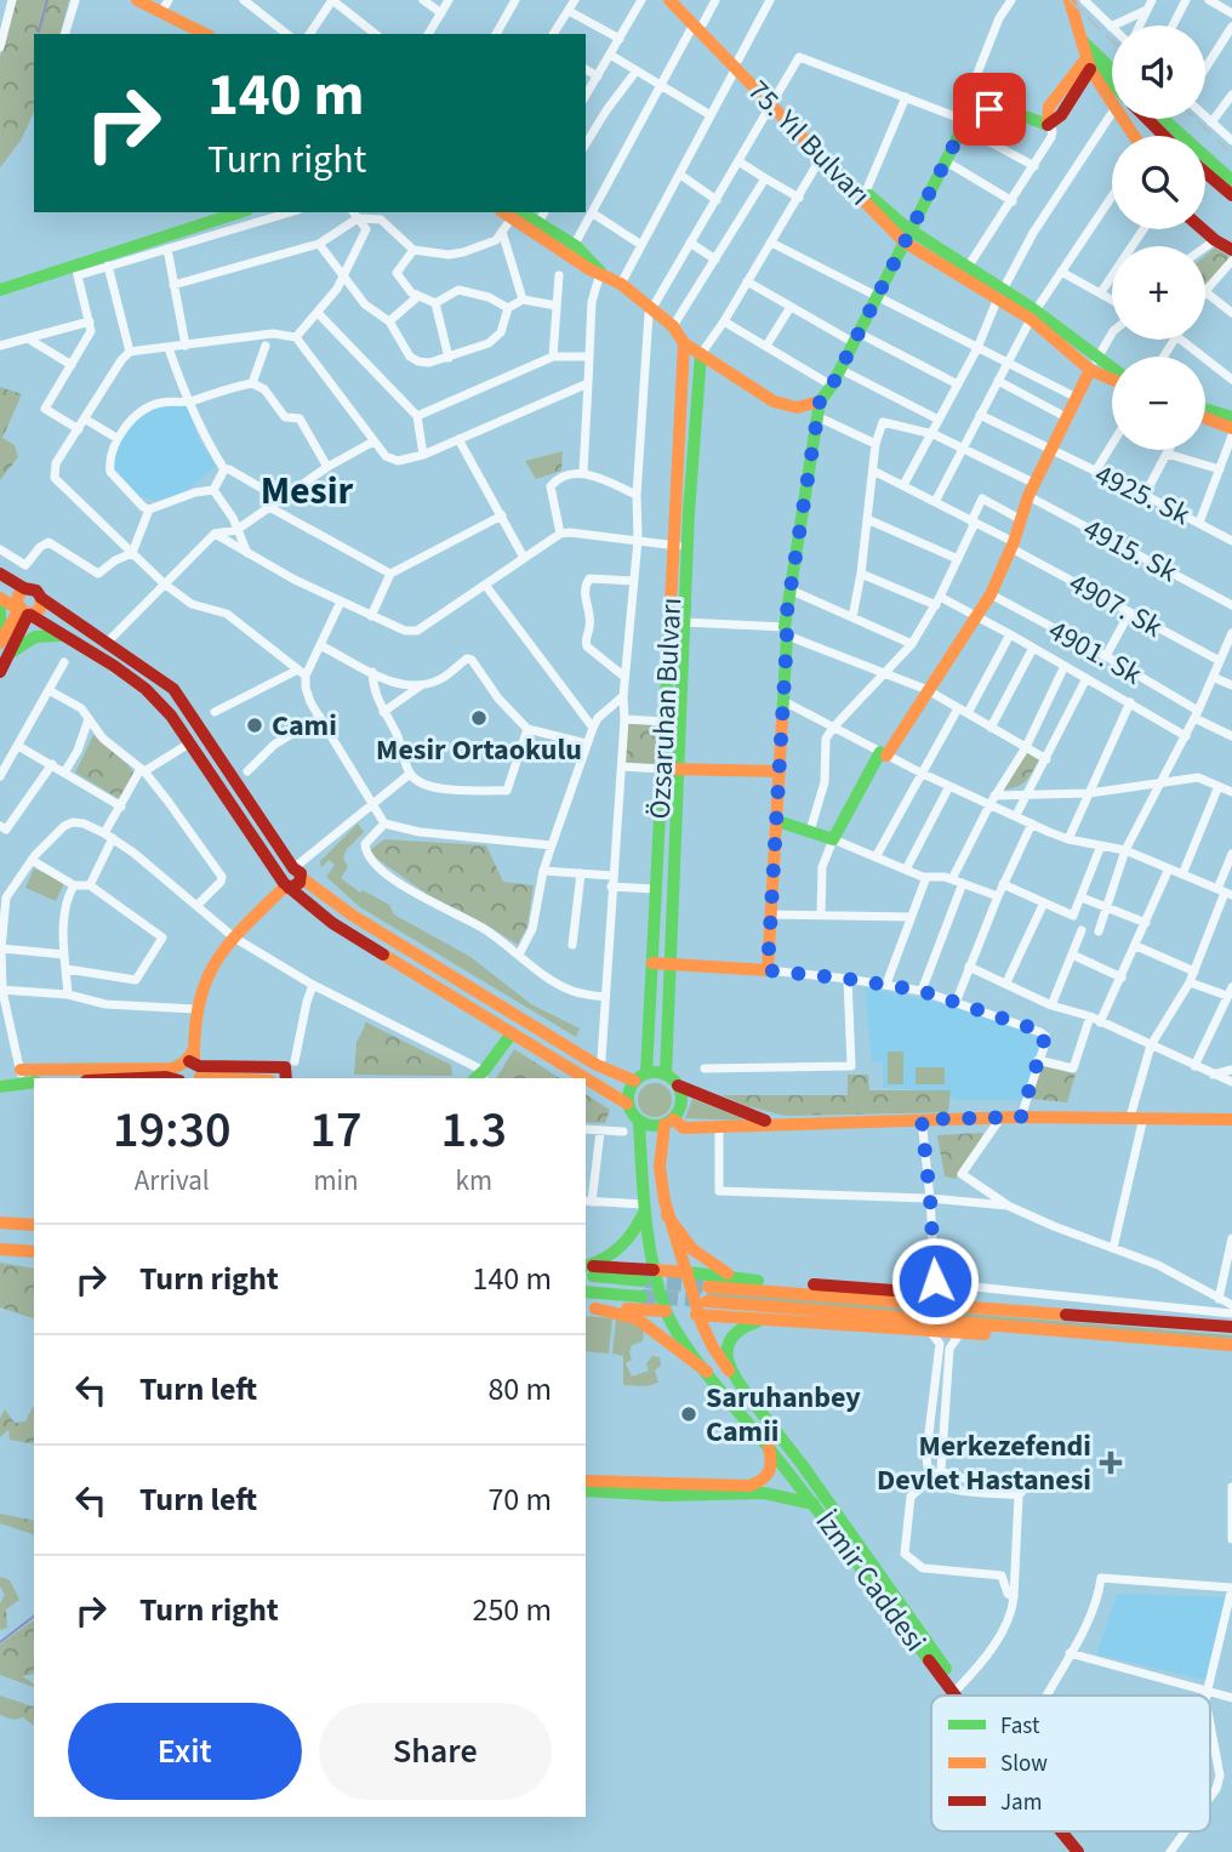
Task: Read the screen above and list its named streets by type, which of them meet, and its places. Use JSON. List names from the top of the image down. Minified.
{"streets":{"main road":["75. Yıl Bulvarı","Özsaruhan Bulvarı","İzmir Caddesi"],"street":["4925. Sk","4915. Sk","4907. Sk","4901. Sk"]},"districts":["Mesir"],"places":{"other":["Mesir Ortaokulu","Cami","Saruhanbey Camii"],"health":["Merkezefendi Devlet Hastanesi"]},"legend":["Fast","Slow","Jam"],"page":{"map_buttons":["+","−"],"turn":["140 m","Turn right"],"eta":["19:30","Arrival","17","min","1.3","km"],"list":[{"name":"Turn right","value":"140 m"},{"name":"Turn left","value":"80 m"},{"name":"Turn left","value":"70 m"},{"name":"Turn right","value":"250 m"}],"buttons":["Exit","Share"]}}
